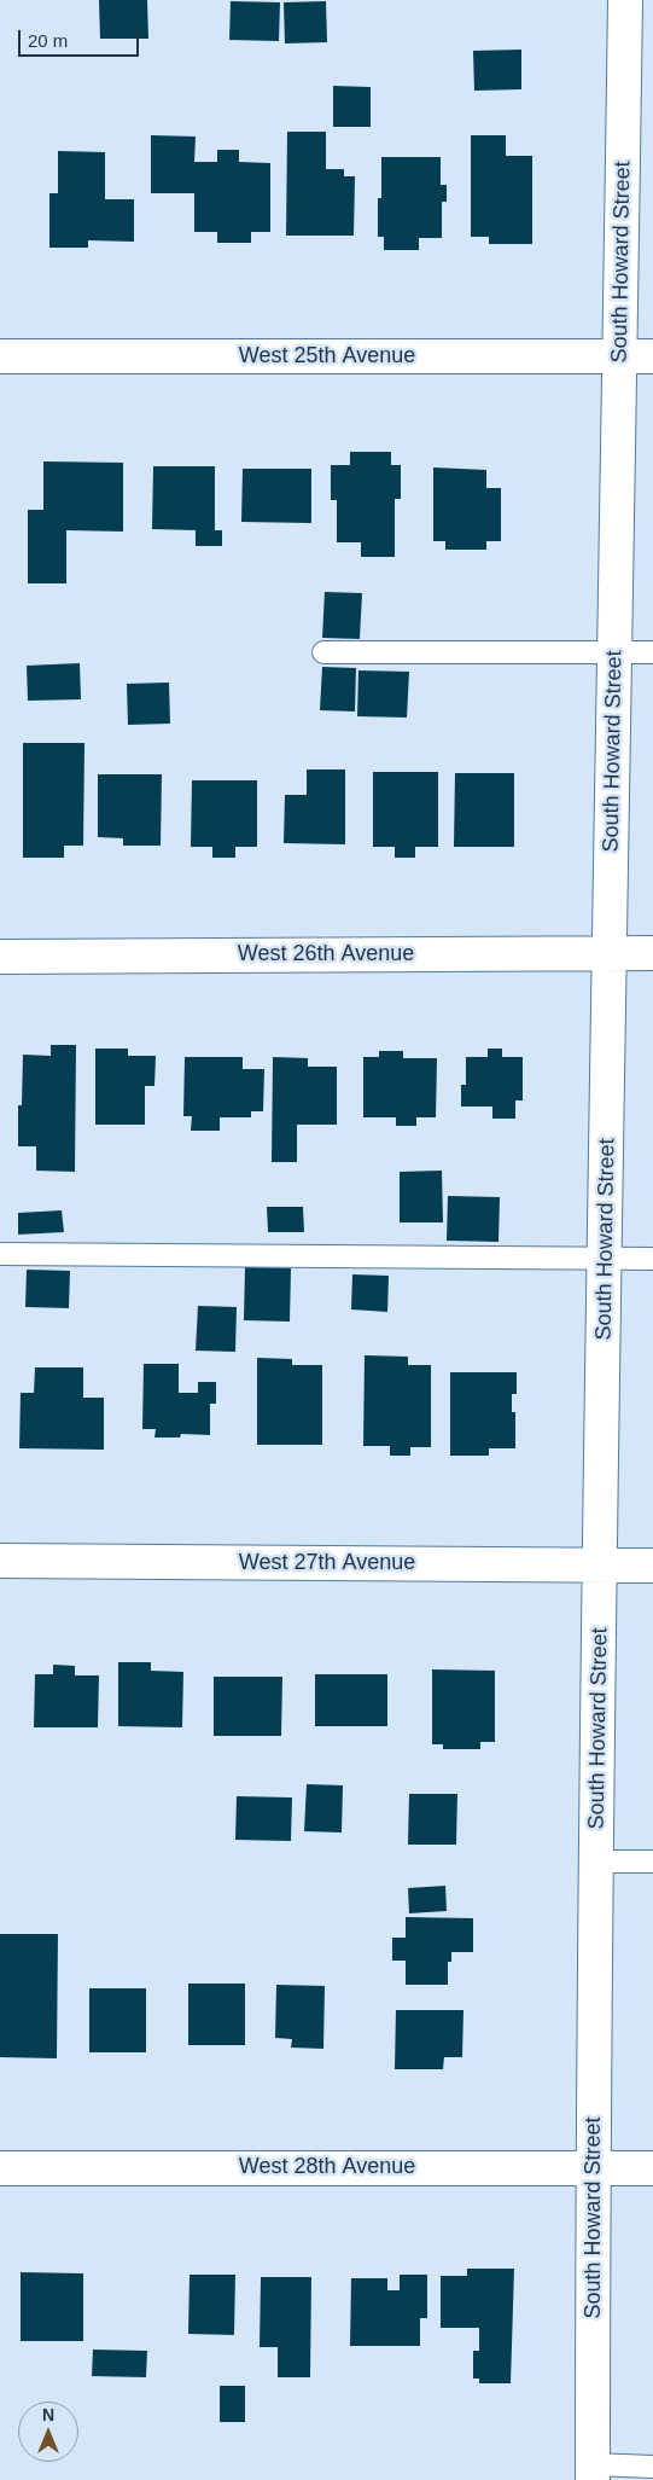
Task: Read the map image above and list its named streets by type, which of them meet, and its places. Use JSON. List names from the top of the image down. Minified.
{"streets":{"street":["South Howard Street","West 25th Avenue","West 26th Avenue","West 27th Avenue","West 28th Avenue"]},"crossings":[["South Howard Street","West 25th Avenue"],["South Howard Street","West 26th Avenue"],["South Howard Street","West 27th Avenue"],["South Howard Street","West 28th Avenue"]],"scale_bar":"20 m","north":"top"}
